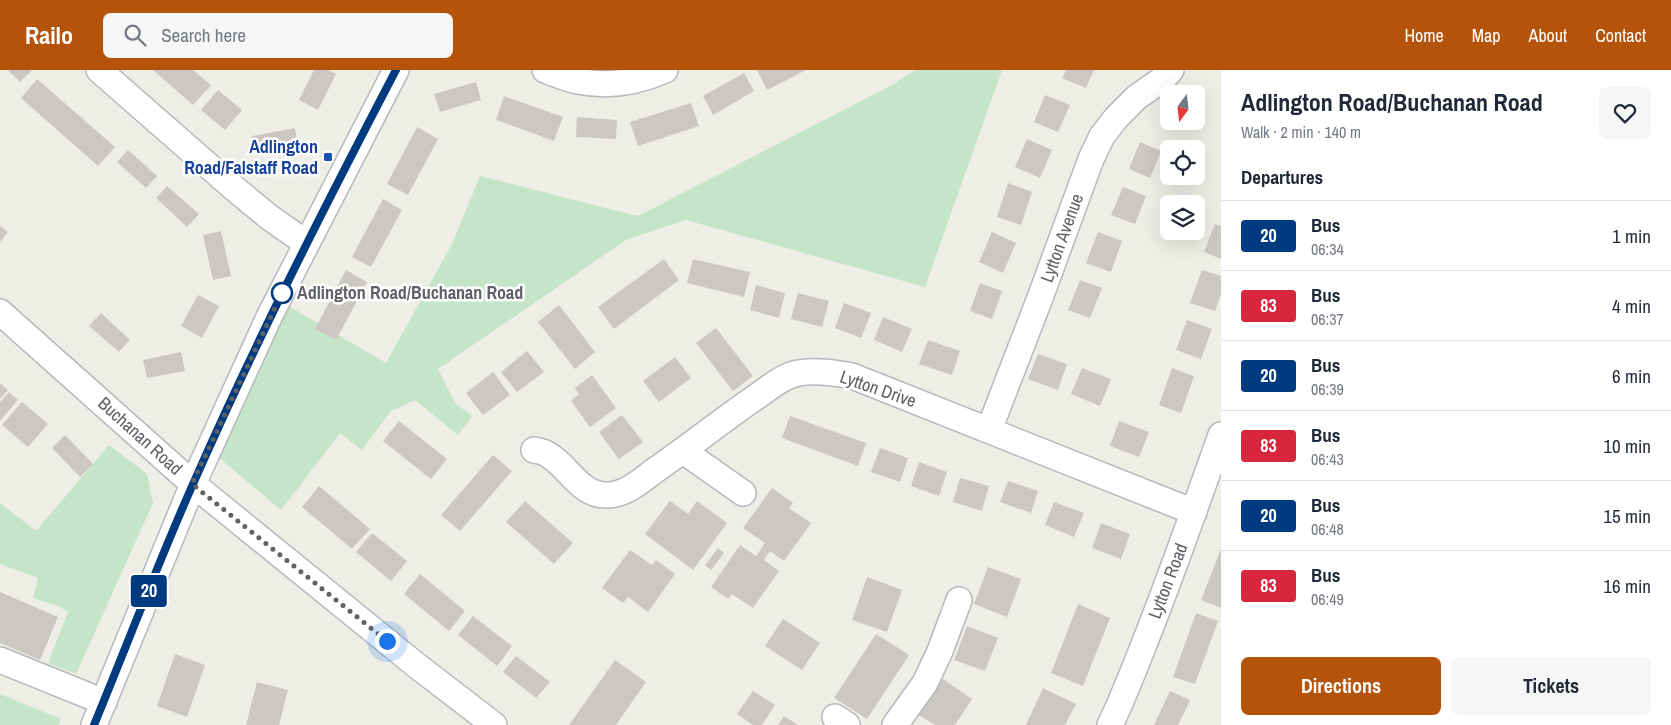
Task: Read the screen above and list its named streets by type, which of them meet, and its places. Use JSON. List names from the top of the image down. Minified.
{"streets":{"street":["Lytton Avenue","Lytton Drive","Buchanan Road","Lytton Road"]},"crossings":[["Lytton Avenue","Lytton Drive"],["Lytton Drive","Lytton Road"]],"places":{"transit":["Adlington Road/Falstaff Road"],"other":["Adlington Road/Buchanan Road"]},"lines":["bus line 20"],"north":"bottom","page":{"header":"Railo","search":"Search here","nav":["Home","Map","About","Contact"],"on_map":"20","heading":[["Adlington Road/Buchanan Road","Walk · 2 min · 140 m"],"Departures"],"list":[{"mark":"20","name":"Bus","note":"06:34","value":"1 min"},{"mark":"83","name":"Bus","note":"06:37","value":"4 min"},{"mark":"20","name":"Bus","note":"06:39","value":"6 min"},{"mark":"83","name":"Bus","note":"06:43","value":"10 min"},{"mark":"20","name":"Bus","note":"06:48","value":"15 min"},{"mark":"83","name":"Bus","note":"06:49","value":"16 min"}],"buttons":["Directions","Tickets"]}}
